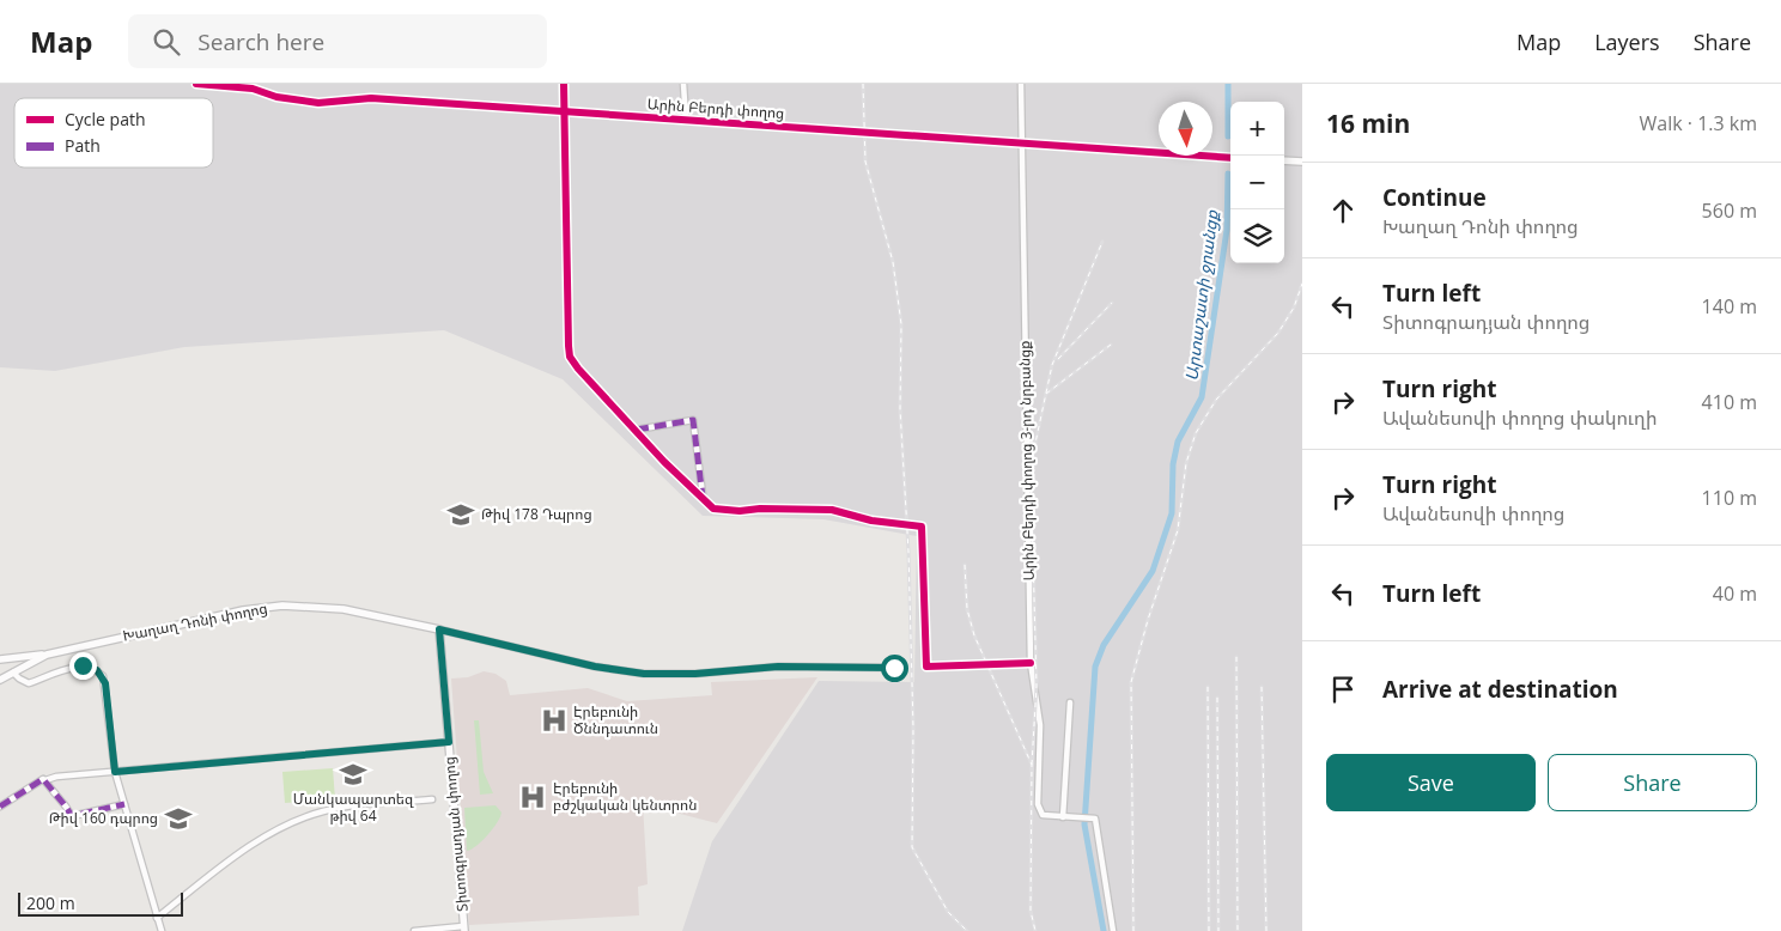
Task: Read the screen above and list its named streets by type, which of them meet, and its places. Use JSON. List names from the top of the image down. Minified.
{"streets":{"street":["Արին Բերդի փողոց","Արին Բերդի փողոց 3-րդ նրբանցք","Խաղաղ Դոնի փողոց","Տիտոգրադյան փողոց"]},"crossings":[["Արին Բերդի փողոց","Արին Բերդի փողոց 3-րդ նրբանցք"],["Խաղաղ Դոնի փողոց","Տիտոգրադյան փողոց"]],"water":["Արտաշատի ջրանցք"],"places":{"school or university":["Թիվ 178 Դպրոց","Մանկապարտեզ թիվ 64","Թիվ 160 դպրոց"],"hospital":["Էրեբունի Ծննդատուն","Էրեբունի բժշկական կենտրոն"]},"legend":["Cycle path","Path"],"scale_bar":"200 m","north":"bottom","page":{"header":"Map","search":"Search here","nav":["Map","Layers","Share"],"heading":["16 min","Walk · 1.3 km"],"map_buttons":["+","−"],"list":[["Continue","Խաղաղ Դոնի փողոց","560 m"],["Turn left","Տիտոգրադյան փողոց","140 m"],["Turn right","Ավանեսովի փողոց փակուղի","410 m"],["Turn right","Ավանեսովի փողոց","110 m"],["Turn left","40 m"],"Arrive at destination"],"buttons":["Save","Share"],"scale":"200 m"}}
